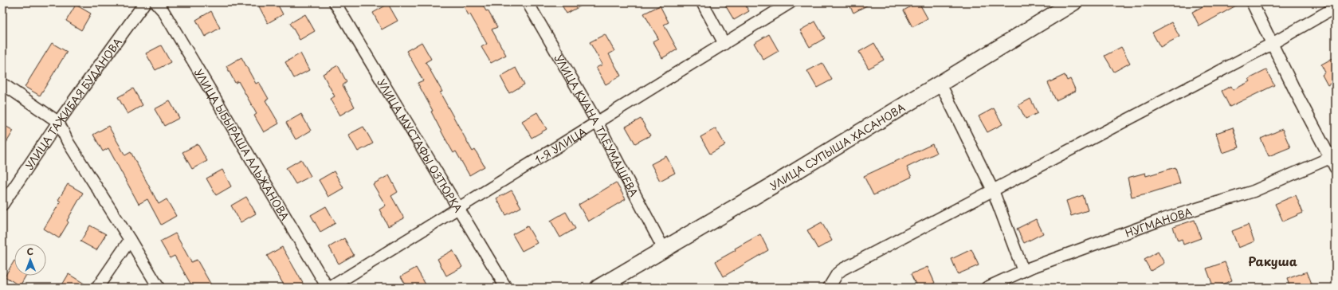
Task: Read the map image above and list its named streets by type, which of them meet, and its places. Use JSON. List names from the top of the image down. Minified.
{"streets":{"street":["УЛИЦА ТАЖИБАЯ БУДАНОВА","УЛИЦА КУАНА ТЛЕУМАШЕВА","УЛИЦА ЫБЫРАША АЛЬЖАНОВА","УЛИЦА МУСТАФЫ ОЗТЮРКА","1-Я УЛИЦА","УЛИЦА СУПЫША ХАСАНОВА","НУГМАНОВА"]},"crossings":[["УЛИЦА КУАНА ТЛЕУМАШЕВА","1-Я УЛИЦА"],["УЛИЦА КУАНА ТЛЕУМАШЕВА","УЛИЦА СУПЫША ХАСАНОВА"],["УЛИЦА ЫБЫРАША АЛЬЖАНОВА","1-Я УЛИЦА"],["УЛИЦА МУСТАФЫ ОЗТЮРКА","1-Я УЛИЦА"]],"districts":["Ракуша"],"north":"top"}
